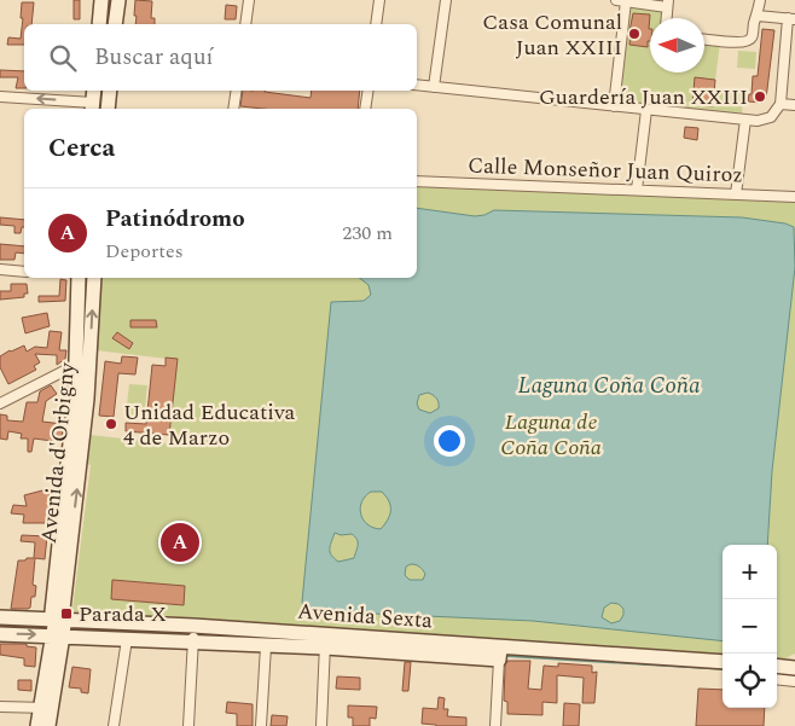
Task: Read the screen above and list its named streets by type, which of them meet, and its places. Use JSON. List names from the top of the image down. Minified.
{"streets":{"main road":["Avenida d'Orbigny","Avenida Sexta"],"street":["Calle Monseñor Juan Quiroz"]},"crossings":[["Avenida d'Orbigny","Avenida Sexta"]],"water":["Laguna Coña Coña"],"parks":["Laguna de Coña Coña"],"places":{"other":["Casa Comunal Juan XXIII","Guardería Juan XXIII","Unidad Educativa 4 de Marzo"],"transit":["Parada X"]},"north":"left","page":{"search":"Buscar aquí","heading":"Cerca","list":[{"mark":"A","name":"Patinódromo","note":"Deportes","value":"230 m"}],"pins":"A","map_buttons":["+","−"]}}
